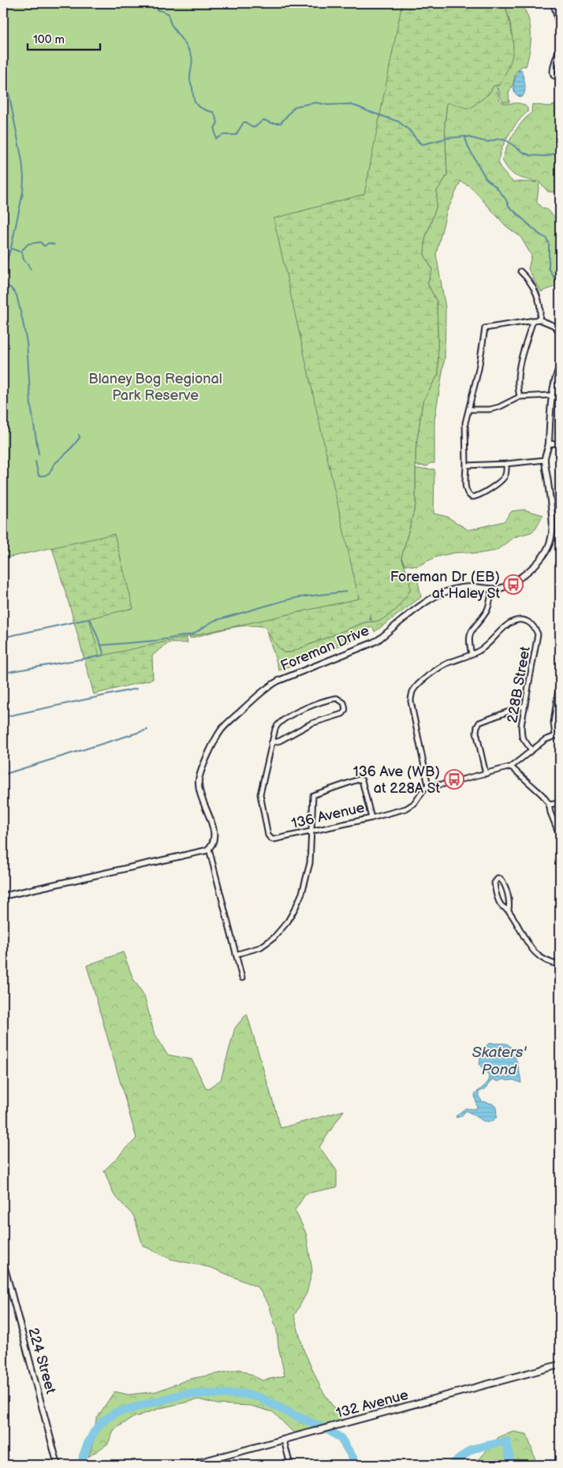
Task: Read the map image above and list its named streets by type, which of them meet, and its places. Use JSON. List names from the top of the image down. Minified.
{"streets":{"main road":["132 Avenue"],"street":["Foreman Drive","228B Street","136 Avenue","224 Street"]},"water":["Skaters' Pond"],"parks":["Blaney Bog Regional Park Reserve"],"places":{"bus stop":["Foreman Dr (EB) at Haley St","136 Ave (WB) at 228A St"]},"scale_bar":"100 m"}
